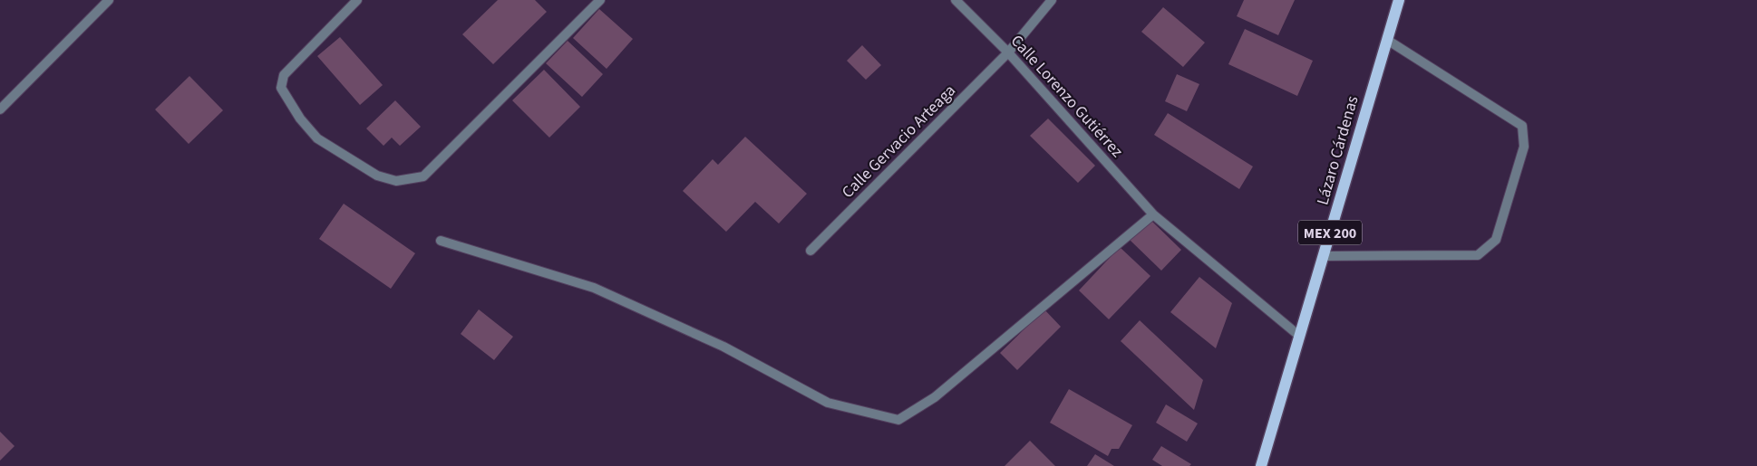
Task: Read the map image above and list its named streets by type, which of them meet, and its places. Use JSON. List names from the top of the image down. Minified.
{"streets":{"main road":["Lázaro Cárdenas","MEX 200"],"street":["Calle Lorenzo Gutiérrez","Calle Gervacio Arteaga"]},"crossings":[["Calle Lorenzo Gutiérrez","Calle Gervacio Arteaga"],["Calle Lorenzo Gutiérrez","Lázaro Cárdenas"]]}
